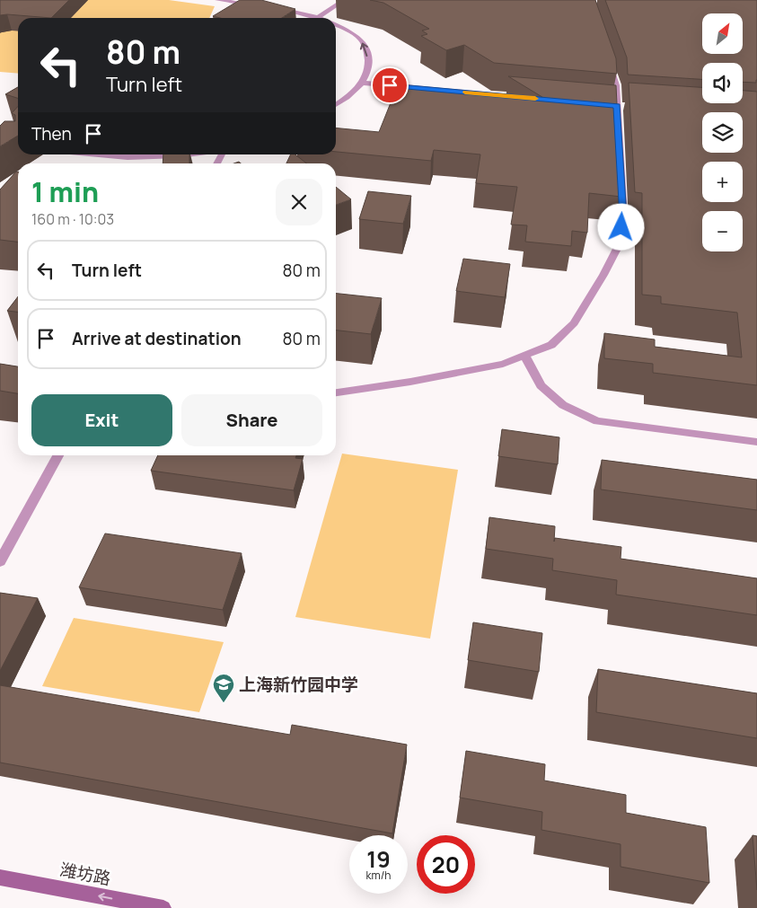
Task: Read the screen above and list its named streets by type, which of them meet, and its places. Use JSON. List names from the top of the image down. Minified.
{"streets":{"street":["潍坊路"]},"one_way":["潍坊路"],"places":{"school or university":["上海新竹园中学"]},"north":"top right","page":{"map_buttons":["+","−"],"turn":["80 m","Turn left"],"then":"Then","heading":["1 min","160 m · 10:03"],"list":[{"name":"Turn left","value":"80 m"},{"name":"Arrive at destination","value":"80 m"}],"buttons":["Exit","Share"],"speed":"19 km/h","limit":"20"}}
